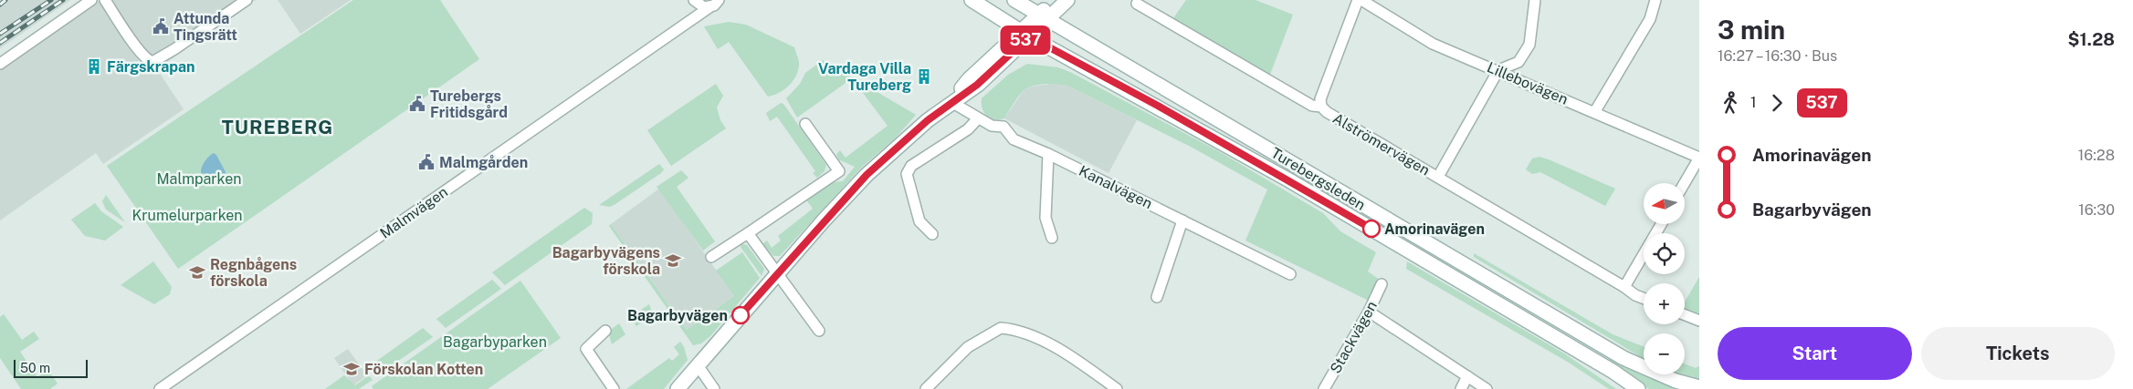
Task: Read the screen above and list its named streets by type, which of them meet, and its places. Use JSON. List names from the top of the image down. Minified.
{"streets":{"main road":["Turebergsleden"],"street":["Lillebovägen","Alströmervägen","Kanalvägen","Malmvägen","Stackvägen"]},"districts":["TUREBERG"],"parks":["Malmparken","Krumelurparken","Bagarbyparken"],"places":{"public building":["Attunda Tingsrätt","Turebergs Fritidsgård","Malmgården"],"building":["Färgskrapan","Vardaga Villa Tureberg"],"other":["Amorinavägen","Bagarbyvägen"],"school or university":["Bagarbyvägens förskola","Regnbågens förskola","Förskolan Kotten"]},"lines":["bus line 537"],"scale_bar":"50 m","north":"left","page":{"on_map":"537","heading":["3 min","16:27 – 16:30 · Bus","$1.28"],"legs":["1","537"],"list":[{"name":"Amorinavägen","value":"16:28"},{"name":"Bagarbyvägen","value":"16:30"}],"map_buttons":["+","−"],"buttons":["Start","Tickets"],"scale":"50 m"}}
